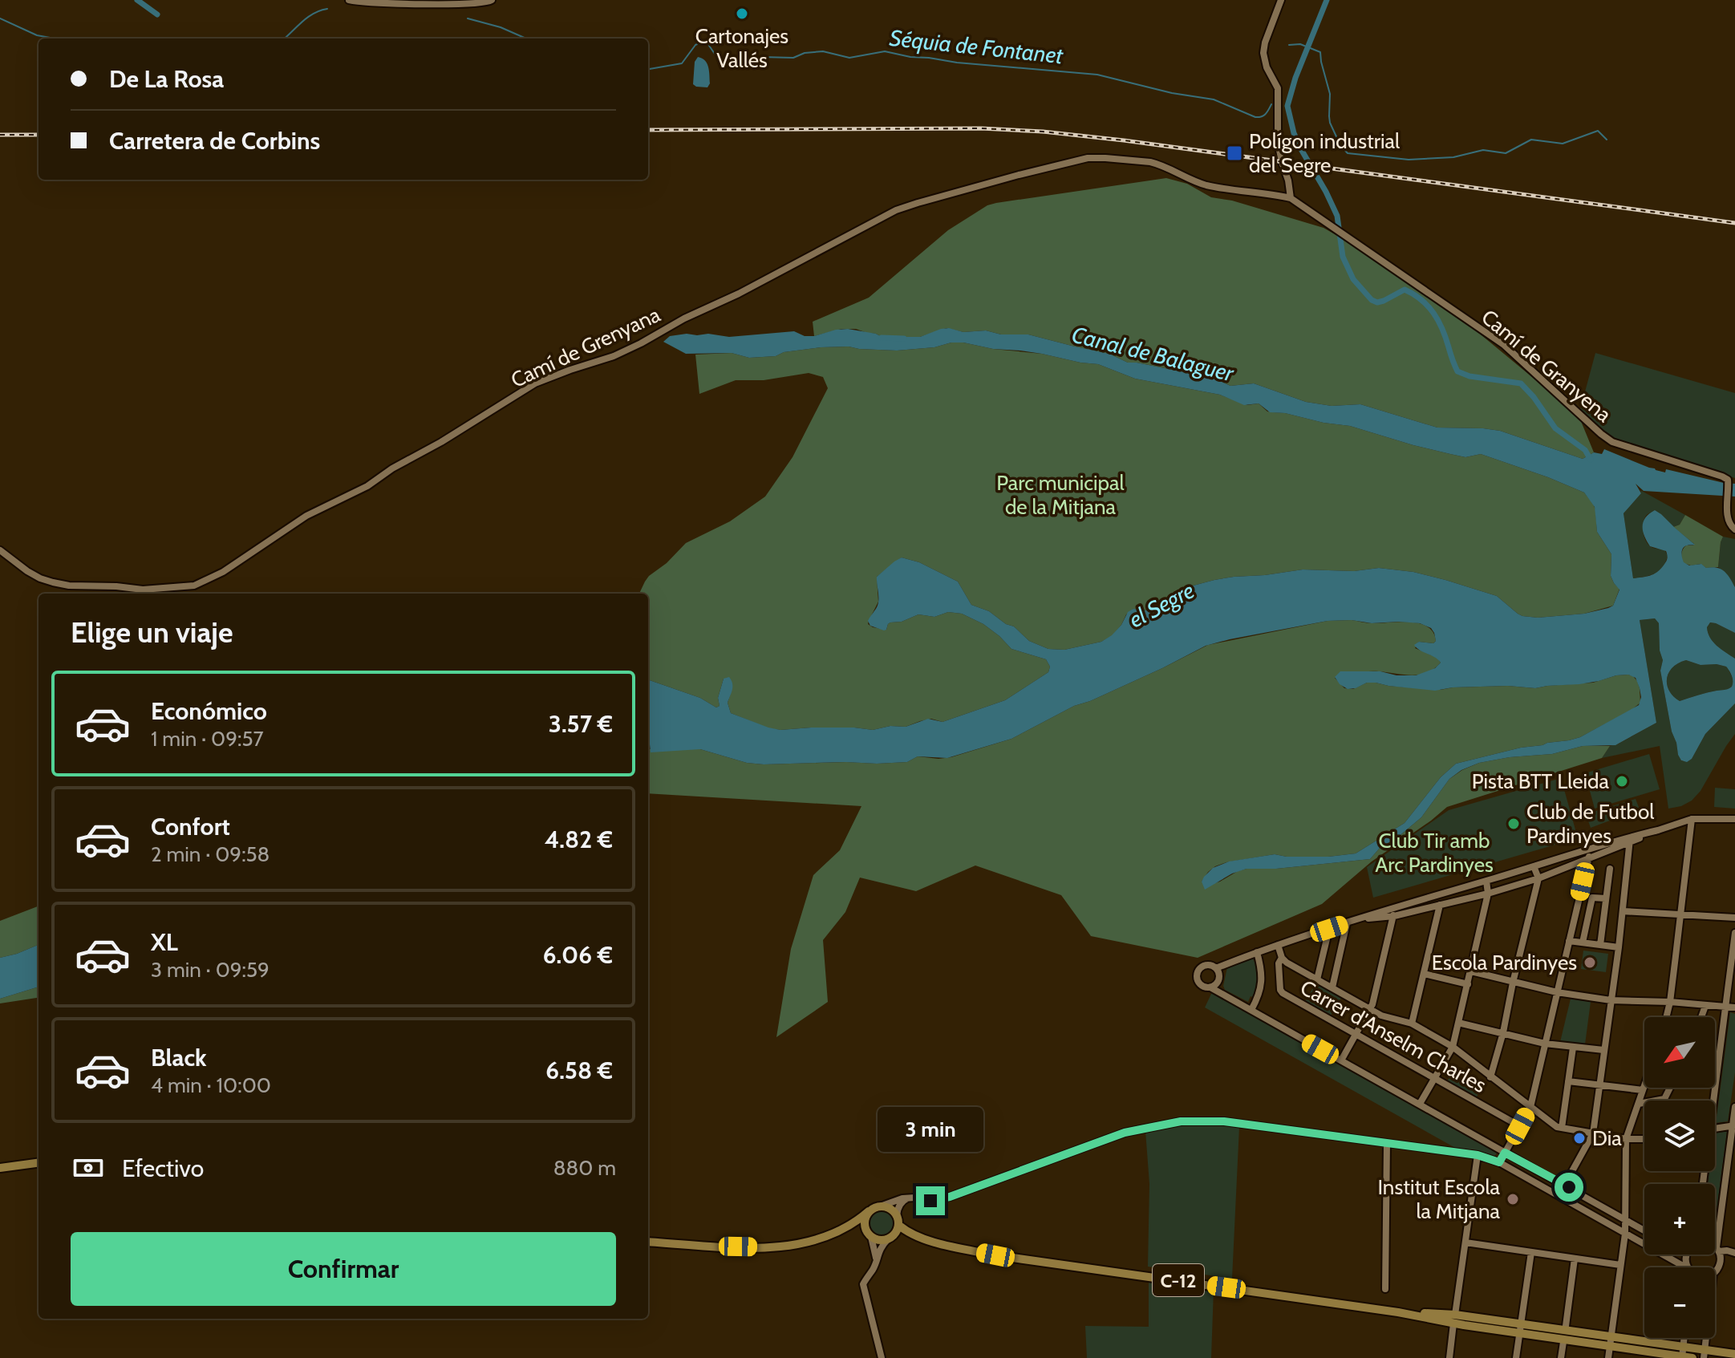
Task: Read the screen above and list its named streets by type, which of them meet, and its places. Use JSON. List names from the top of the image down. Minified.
{"streets":{"main road":["C-12"],"street":["Camí de Grenyana","Camí de Granyena","Carrer d'Anselm Charles"]},"crossings":[["Camí de Grenyana","Camí de Granyena"]],"water":["Séquia de Fontanet","Canal de Balaguer","el Segre"],"parks":["Parc municipal de la Mitjana","Club Tir amb Arc Pardinyes"],"places":{"other":["Cartonajes Vallés","Pista BTT Lleida","Club de Futbol Pardinyes","Escola Pardinyes","Dia","Institut Escola la Mitjana"],"transit":["Polígon industrial del Segre"]},"north":"bottom left","page":{"banner":["De La Rosa","Carretera de Corbins"],"heading":"Elige un viaje","list":[{"name":"Económico","note":"1 min · 09:57","value":"3.57 €"},{"name":"Confort","note":"2 min · 09:58","value":"4.82 €"},{"name":"XL","note":"3 min · 09:59","value":"6.06 €"},{"name":"Black","note":"4 min · 10:00","value":"6.58 €"}],"map_buttons":["+","−"],"bubble":"3 min","pay":["Efectivo","880 m"],"buttons":"Confirmar"}}
